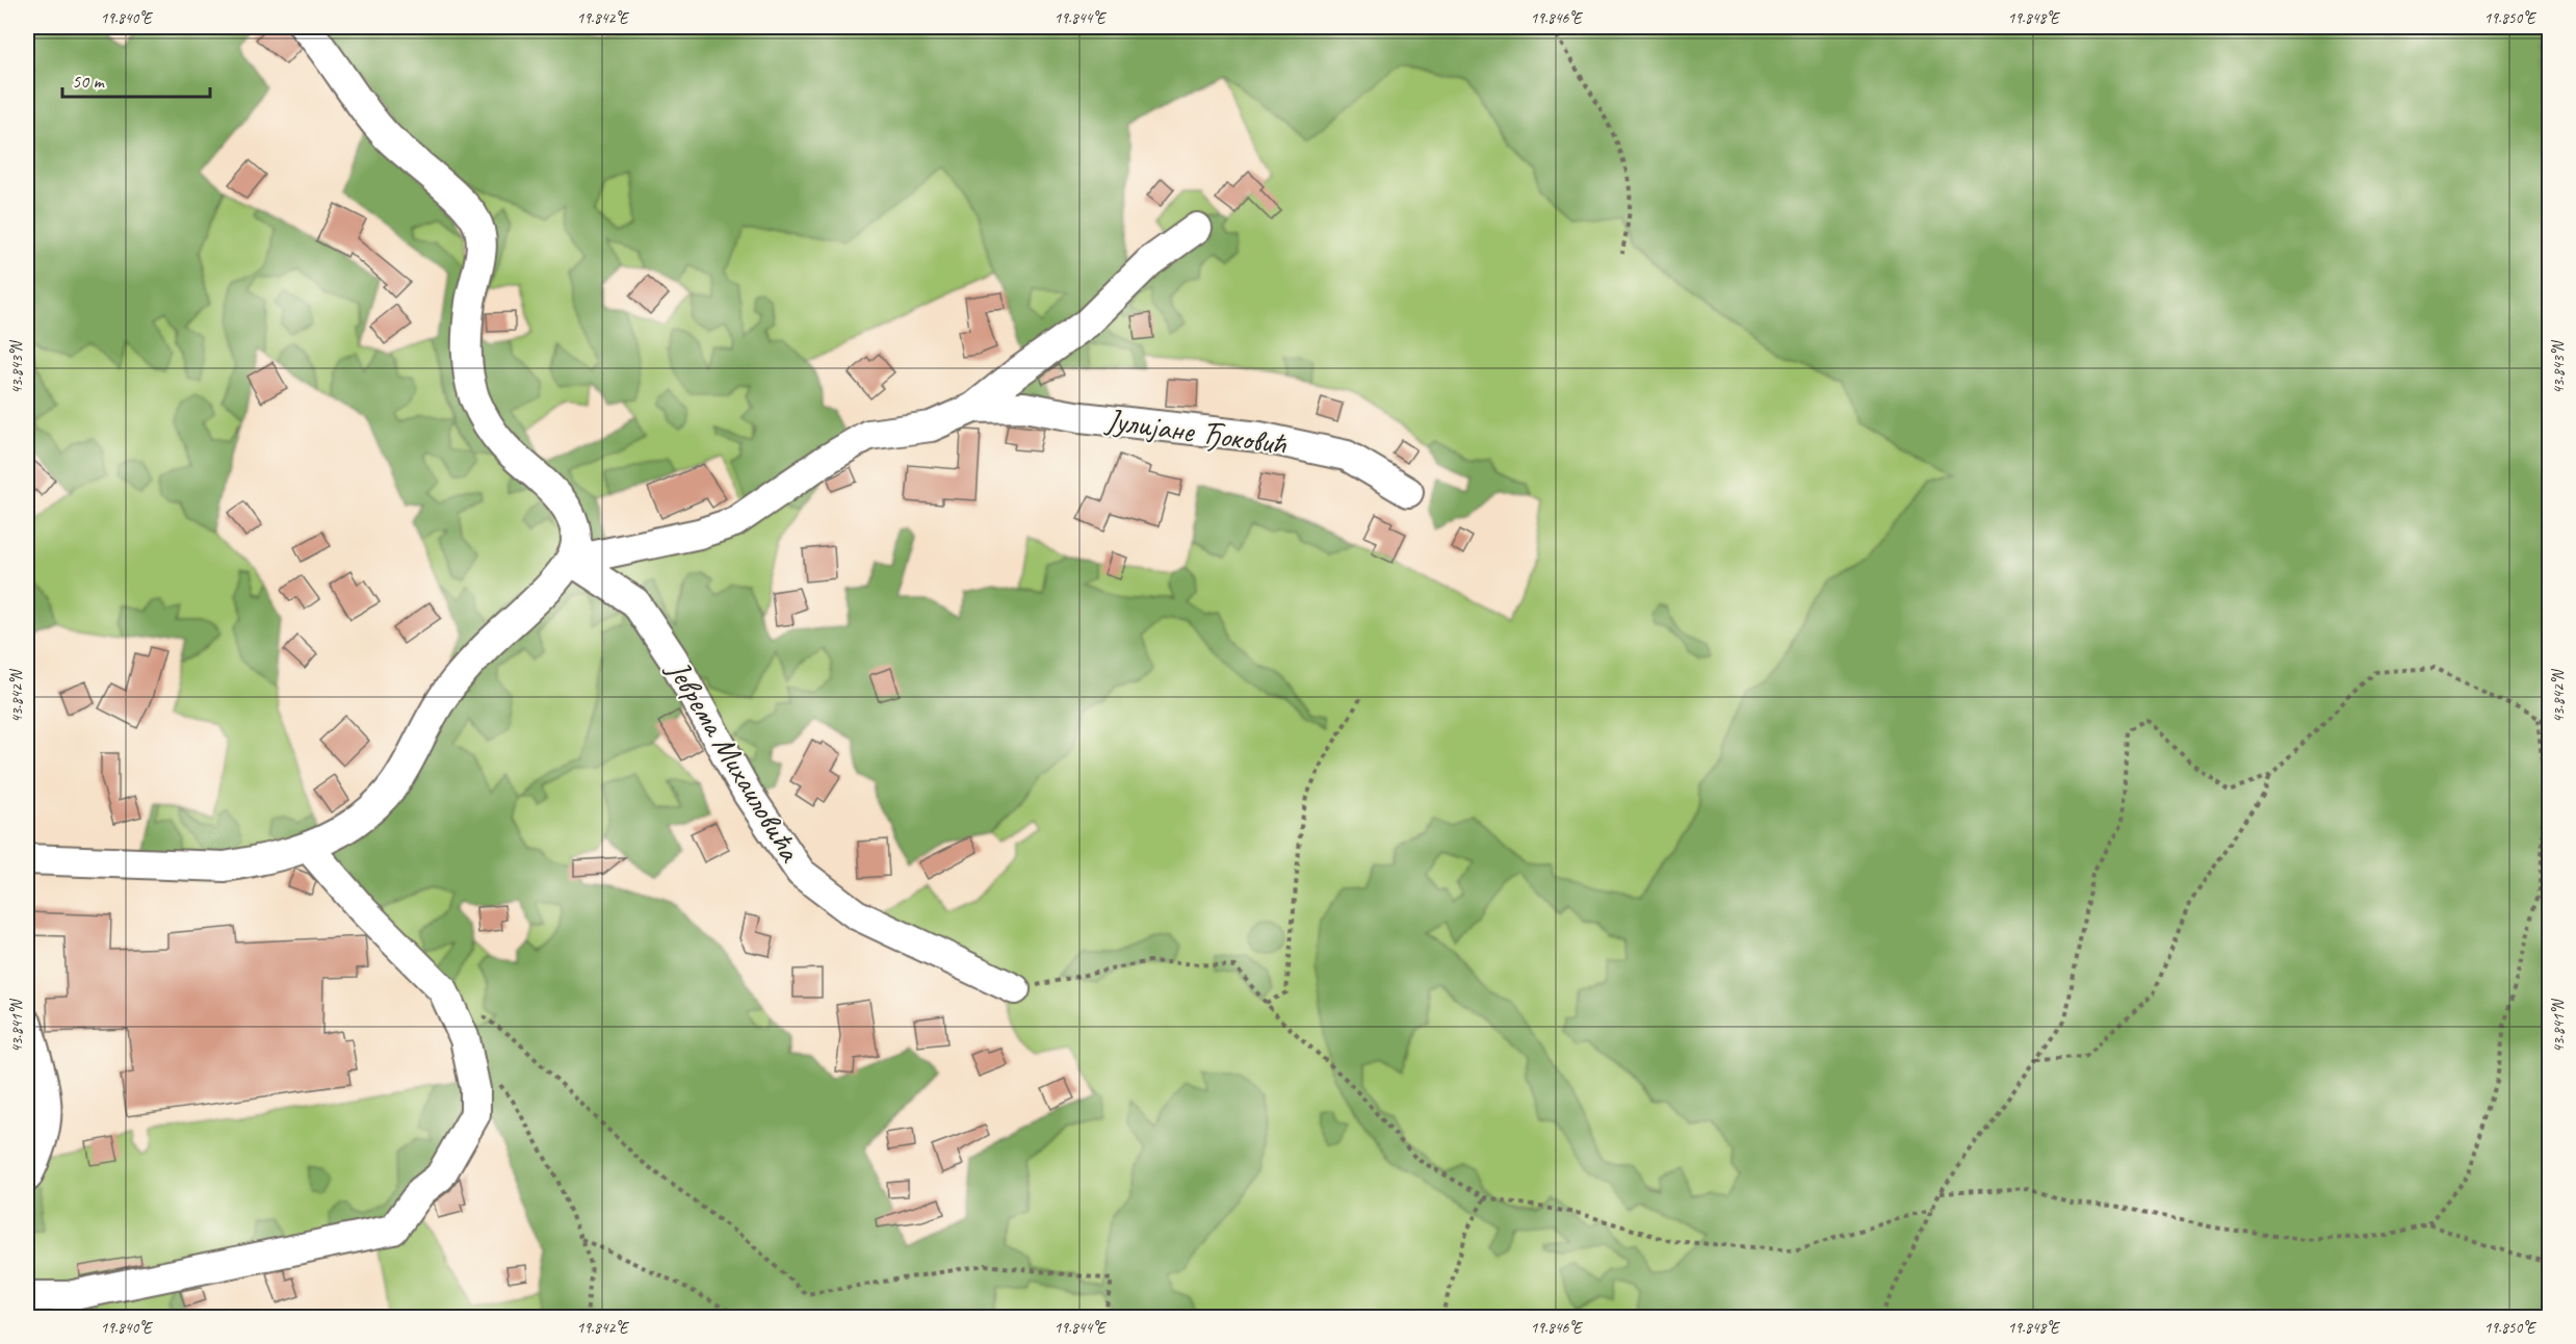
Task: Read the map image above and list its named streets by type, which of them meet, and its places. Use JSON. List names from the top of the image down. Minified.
{"streets":{"street":["Јулијане Ђоковић","Јеврема Михаиловића"]},"crossings":[["Јулијане Ђоковић","Јеврема Михаиловића"]],"scale_bar":"50 m","coordinates":["19.840°E","19.842°E","19.844°E","19.846°E","19.848°E","19.850°E","43.843°N","43.842°N","43.841°N"]}
